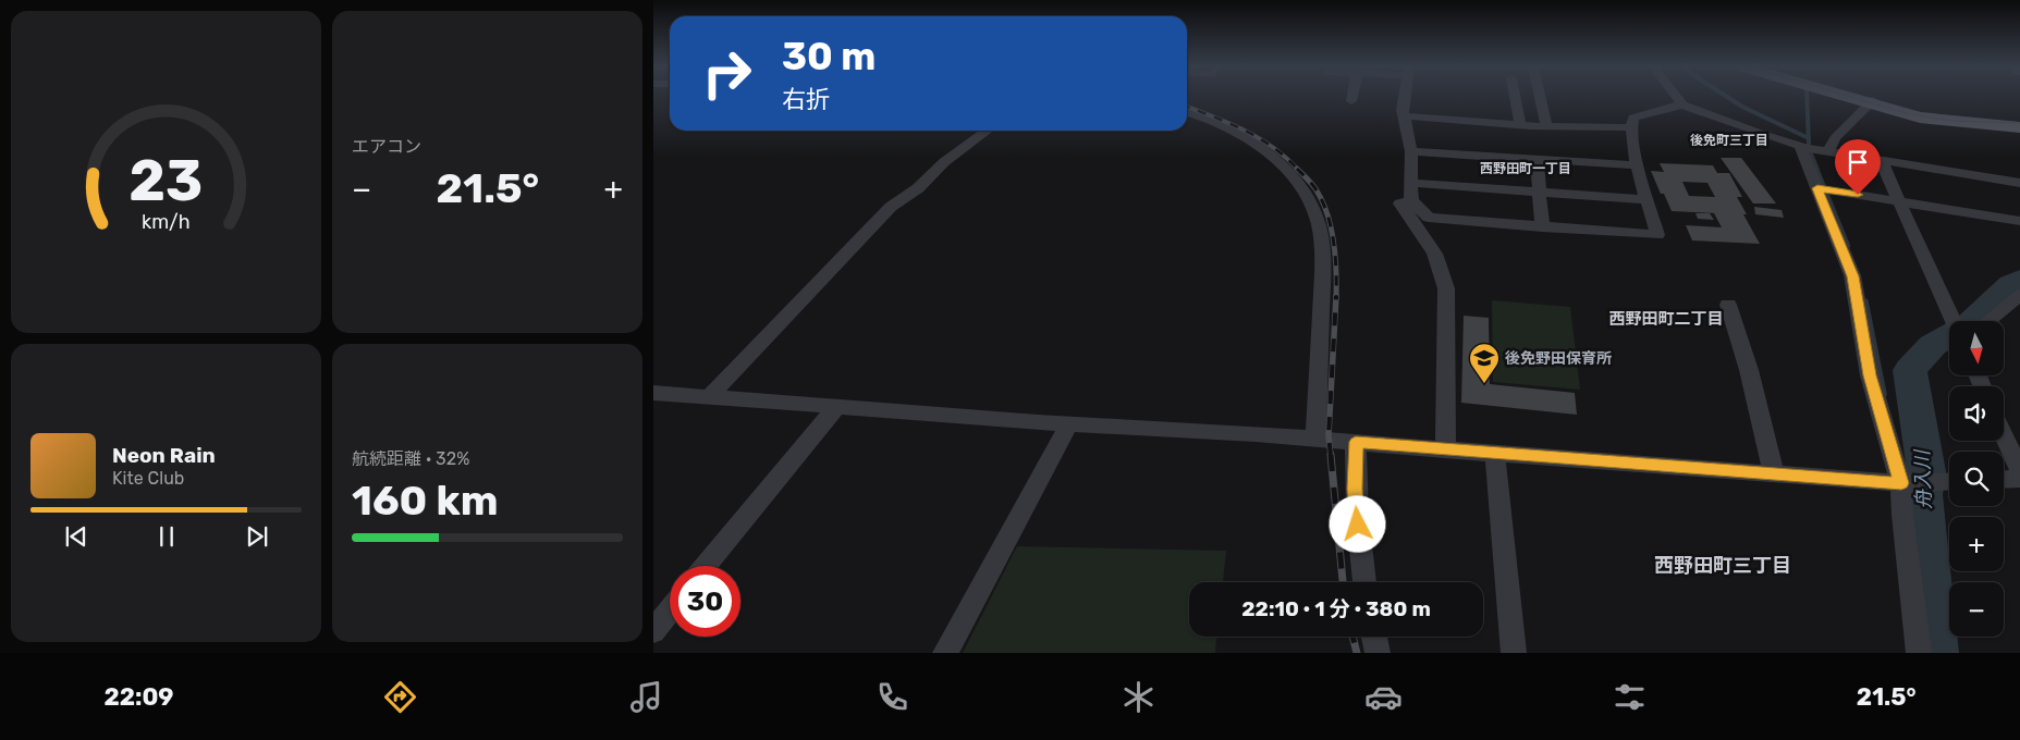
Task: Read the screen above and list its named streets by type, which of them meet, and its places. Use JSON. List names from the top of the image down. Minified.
{"districts":["後免町三丁目","西野田町一丁目","西野田町二丁目","西野田町三丁目"],"water":["舟入川"],"places":{"school or university":["後免野田保育所"]},"north":"bottom","page":{"tile":["エアコン",["航続距離 · 32%","160 km"]],"turn":["30 m","右折"],"heat":["−","21.5°","+"],"map_buttons":["+","−"],"song":["Neon Rain","Kite Club"],"limit":"30","trip":"22:10 · 1 分 · 380 m","tabs":["22:09","21.5°"],"gauge":["23","km/h"]}}
